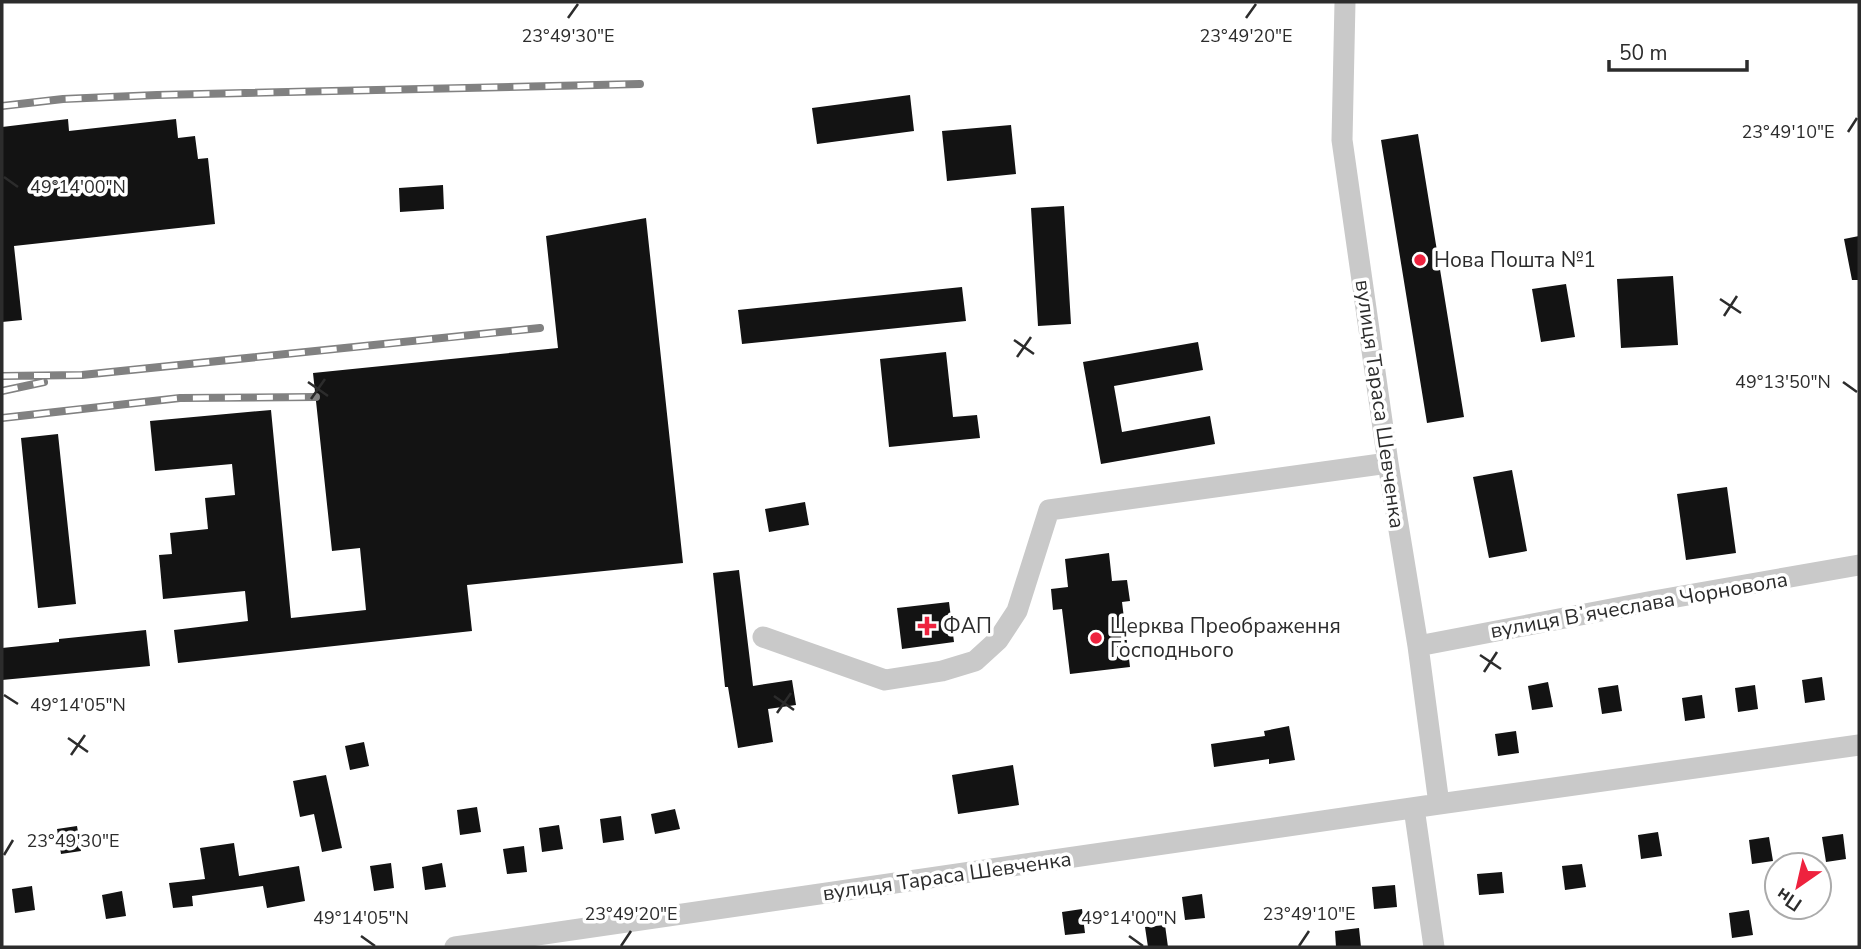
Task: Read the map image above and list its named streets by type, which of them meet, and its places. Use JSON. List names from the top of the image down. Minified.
{"streets":{"street":["вулиця Тараса Шевченка","вулиця Вʼячеслава Чорновола"]},"crossings":[["вулиця Тараса Шевченка","вулиця Вʼячеслава Чорновола"]],"places":{"other":["Нова Пошта №1","Церква Преображення Господнього"],"health":["ФАП"]},"scale_bar":"50 m","north":"bottom left","coordinates":["23°49'30\"E","23°49'20\"E","23°49'10\"E","49°14'00\"N","49°13'50\"N","49°14'05\"N"]}
